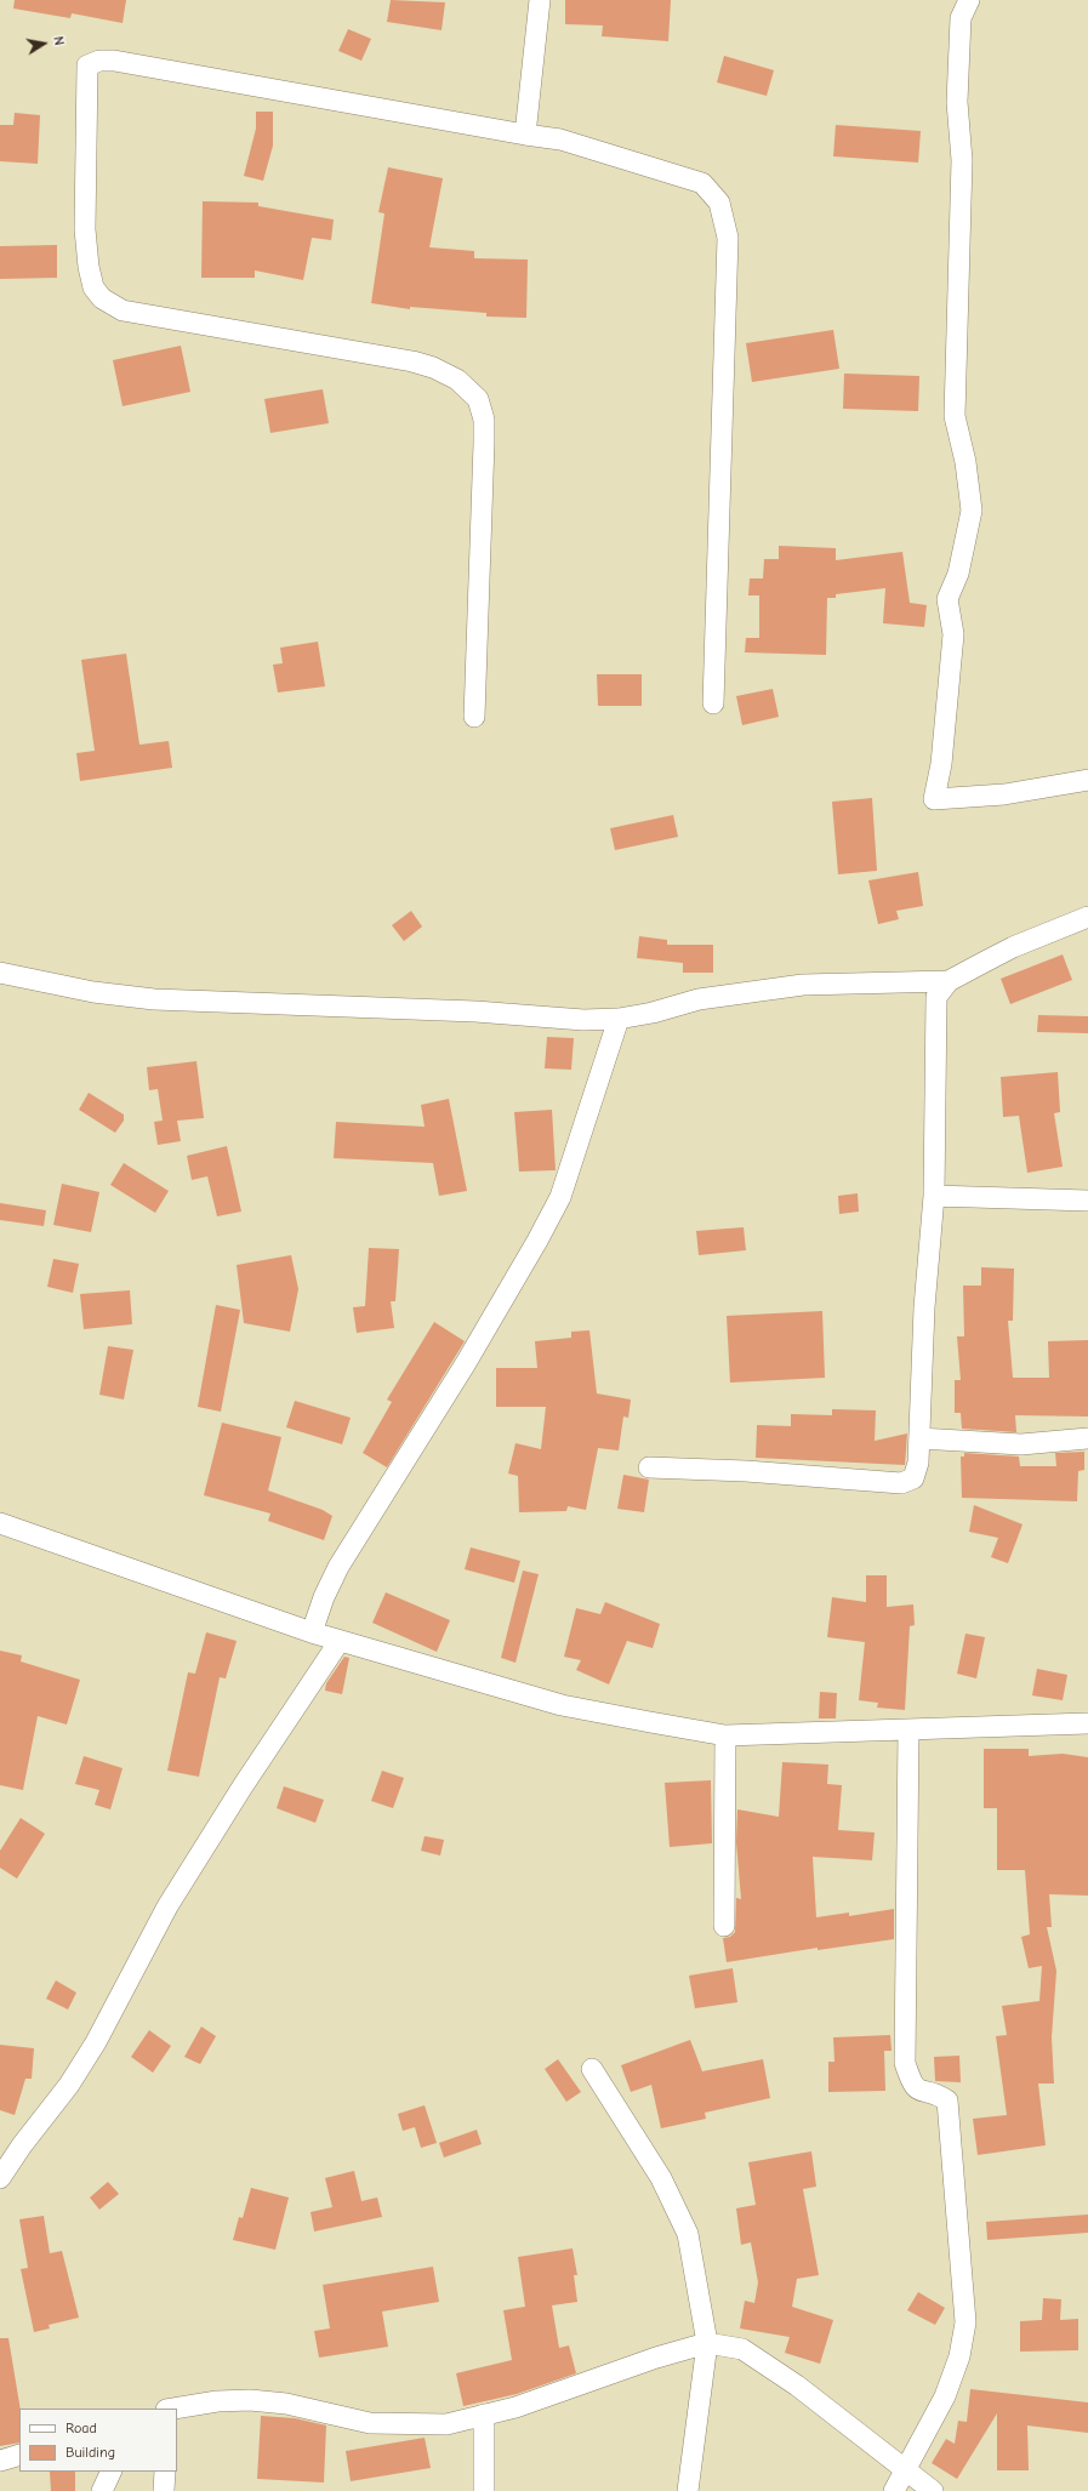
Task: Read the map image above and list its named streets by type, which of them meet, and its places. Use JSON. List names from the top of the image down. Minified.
{"legend":["Road","Building"],"north":"right"}
